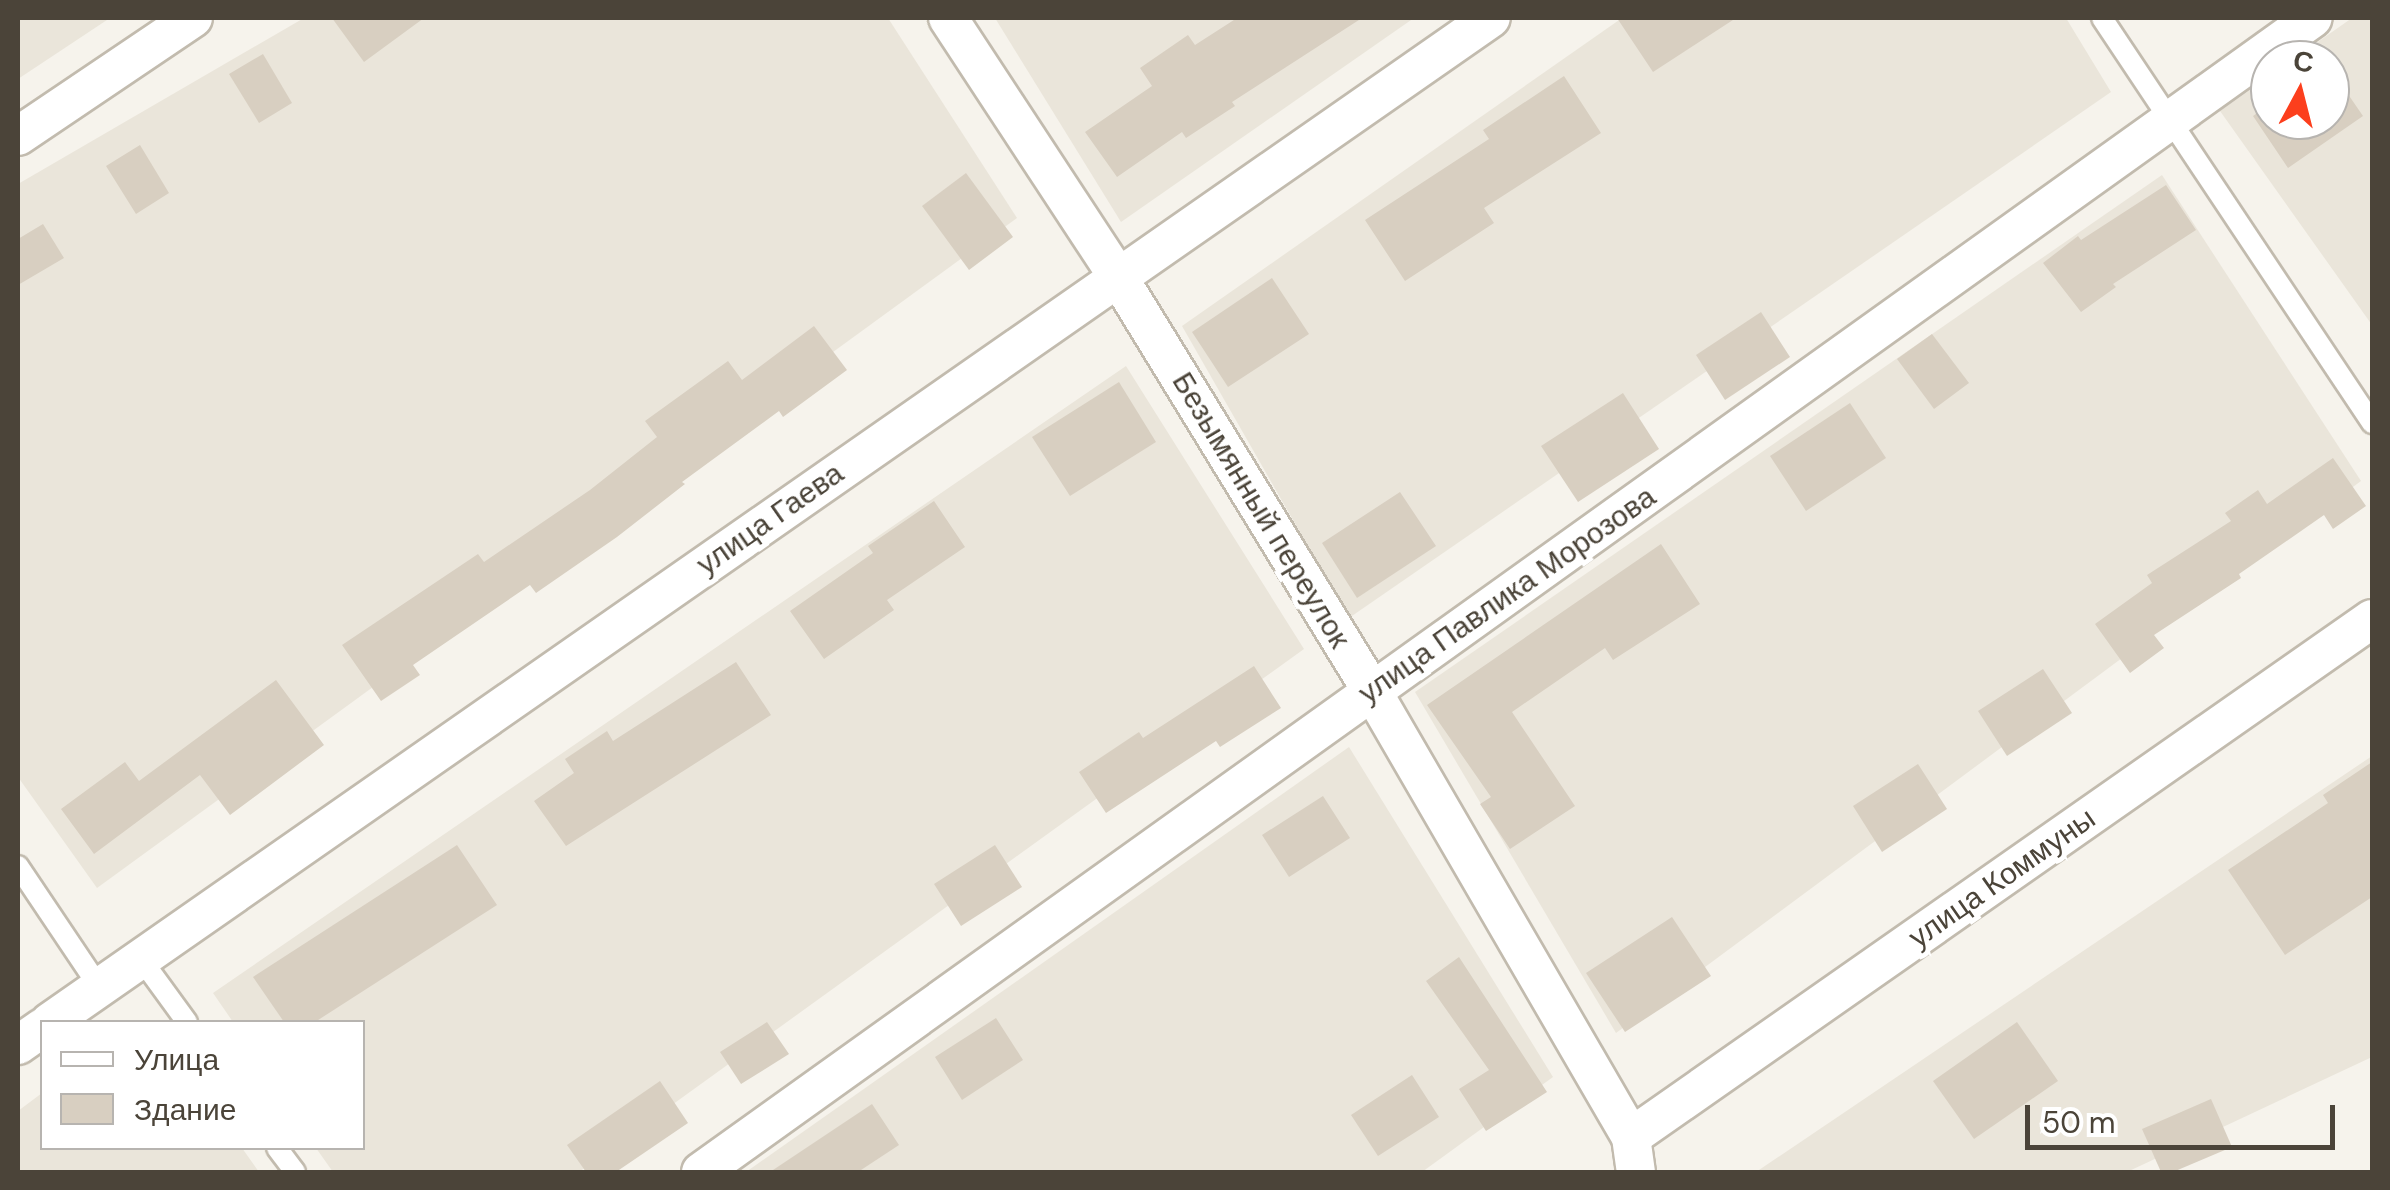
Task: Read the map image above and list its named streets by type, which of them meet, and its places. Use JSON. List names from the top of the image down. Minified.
{"streets":{"street":["Безымянный переулок","улица Гаева","улица Павлика Морозова","улица Коммуны"]},"crossings":[["Безымянный переулок","улица Гаева"],["Безымянный переулок","улица Павлика Морозова"],["Безымянный переулок","улица Коммуны"]],"legend":["Улица","Здание"],"scale_bar":"50 m","north":"top"}
